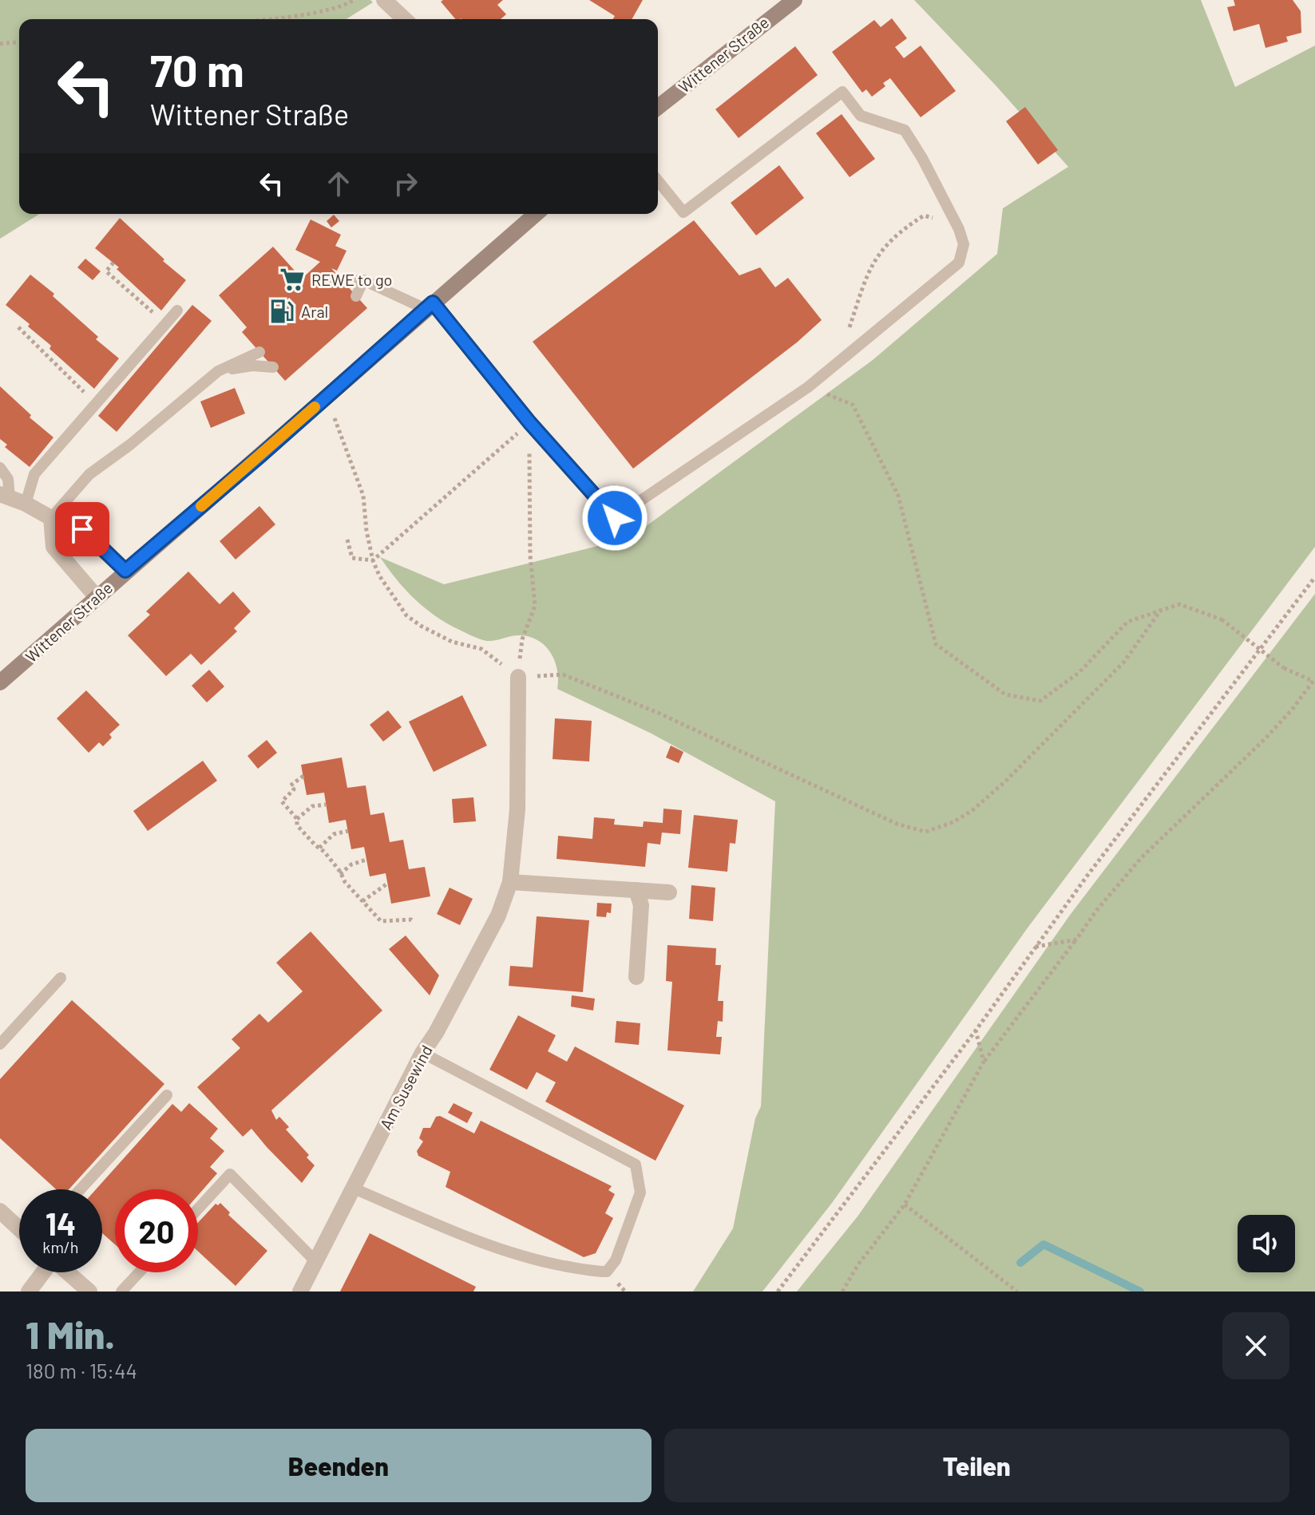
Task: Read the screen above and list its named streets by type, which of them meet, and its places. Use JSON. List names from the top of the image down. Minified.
{"streets":{"main road":["Wittener Straße"],"street":["Am Susewind"]},"places":{"supermarket":["REWE to go"],"fuel station":["Aral"]},"page":{"turn":["70 m","Wittener Straße"],"speed":"14 km/h","limit":"20","heading":["1 Min.","180 m · 15:44"],"buttons":["Beenden","Teilen"]}}
